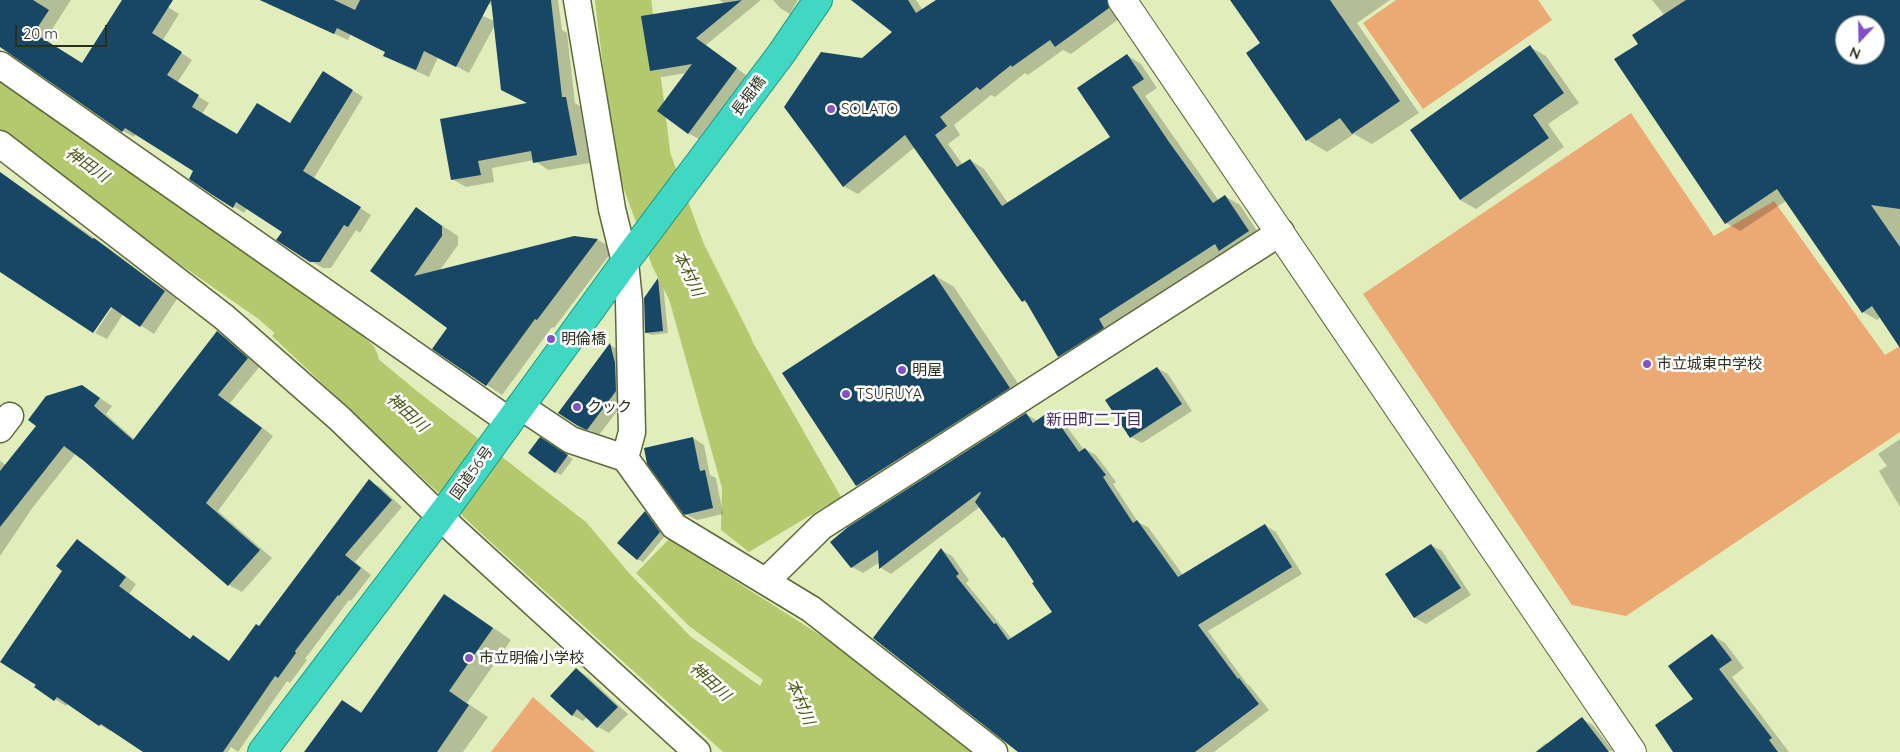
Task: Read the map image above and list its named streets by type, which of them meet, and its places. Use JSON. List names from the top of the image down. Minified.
{"streets":{"highway":["長堀橋","国道56号"]},"crossings":[["長堀橋","国道56号"]],"districts":["新田町二丁目"],"water":["神田川","本村川"],"places":["SOLATO","明倫橋","市立城東中学校","明屋","TSURUYA","クック","市立明倫小学校"],"scale_bar":"20 m","north":"bottom"}
